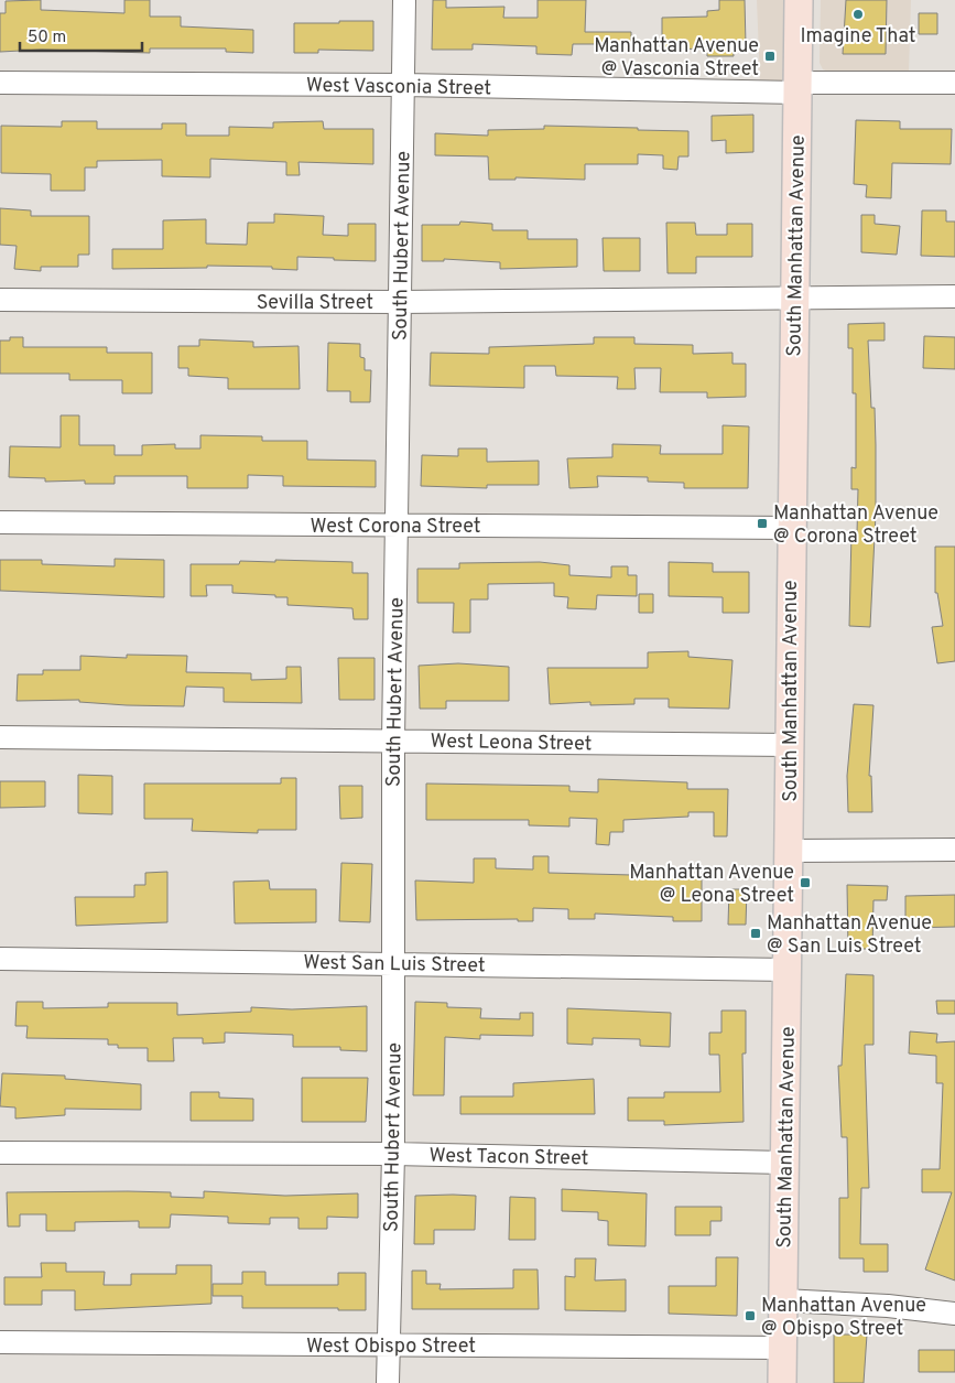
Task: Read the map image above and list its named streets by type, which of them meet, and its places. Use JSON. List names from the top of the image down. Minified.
{"streets":{"main road":["South Manhattan Avenue"],"street":["West Vasconia Street","South Hubert Avenue","Sevilla Street","West Corona Street","West Leona Street","West San Luis Street","West Tacon Street","West Obispo Street"]},"crossings":[["West Vasconia Street","South Hubert Avenue"],["West Vasconia Street","South Manhattan Avenue"],["South Hubert Avenue","Sevilla Street"],["South Hubert Avenue","West Corona Street"],["South Hubert Avenue","West Leona Street"],["South Hubert Avenue","West San Luis Street"],["South Hubert Avenue","West Tacon Street"],["South Hubert Avenue","West Obispo Street"],["South Manhattan Avenue","Sevilla Street"],["South Manhattan Avenue","West Corona Street"],["South Manhattan Avenue","West Leona Street"],["South Manhattan Avenue","West San Luis Street"],["South Manhattan Avenue","West Tacon Street"],["South Manhattan Avenue","West Obispo Street"]],"places":{"other":["Imagine That"],"transit":["Manhattan Avenue @ Vasconia Street","Manhattan Avenue @ Corona Street","Manhattan Avenue @ Leona Street","Manhattan Avenue @ San Luis Street","Manhattan Avenue @ Obispo Street"]},"scale_bar":"50 m"}
